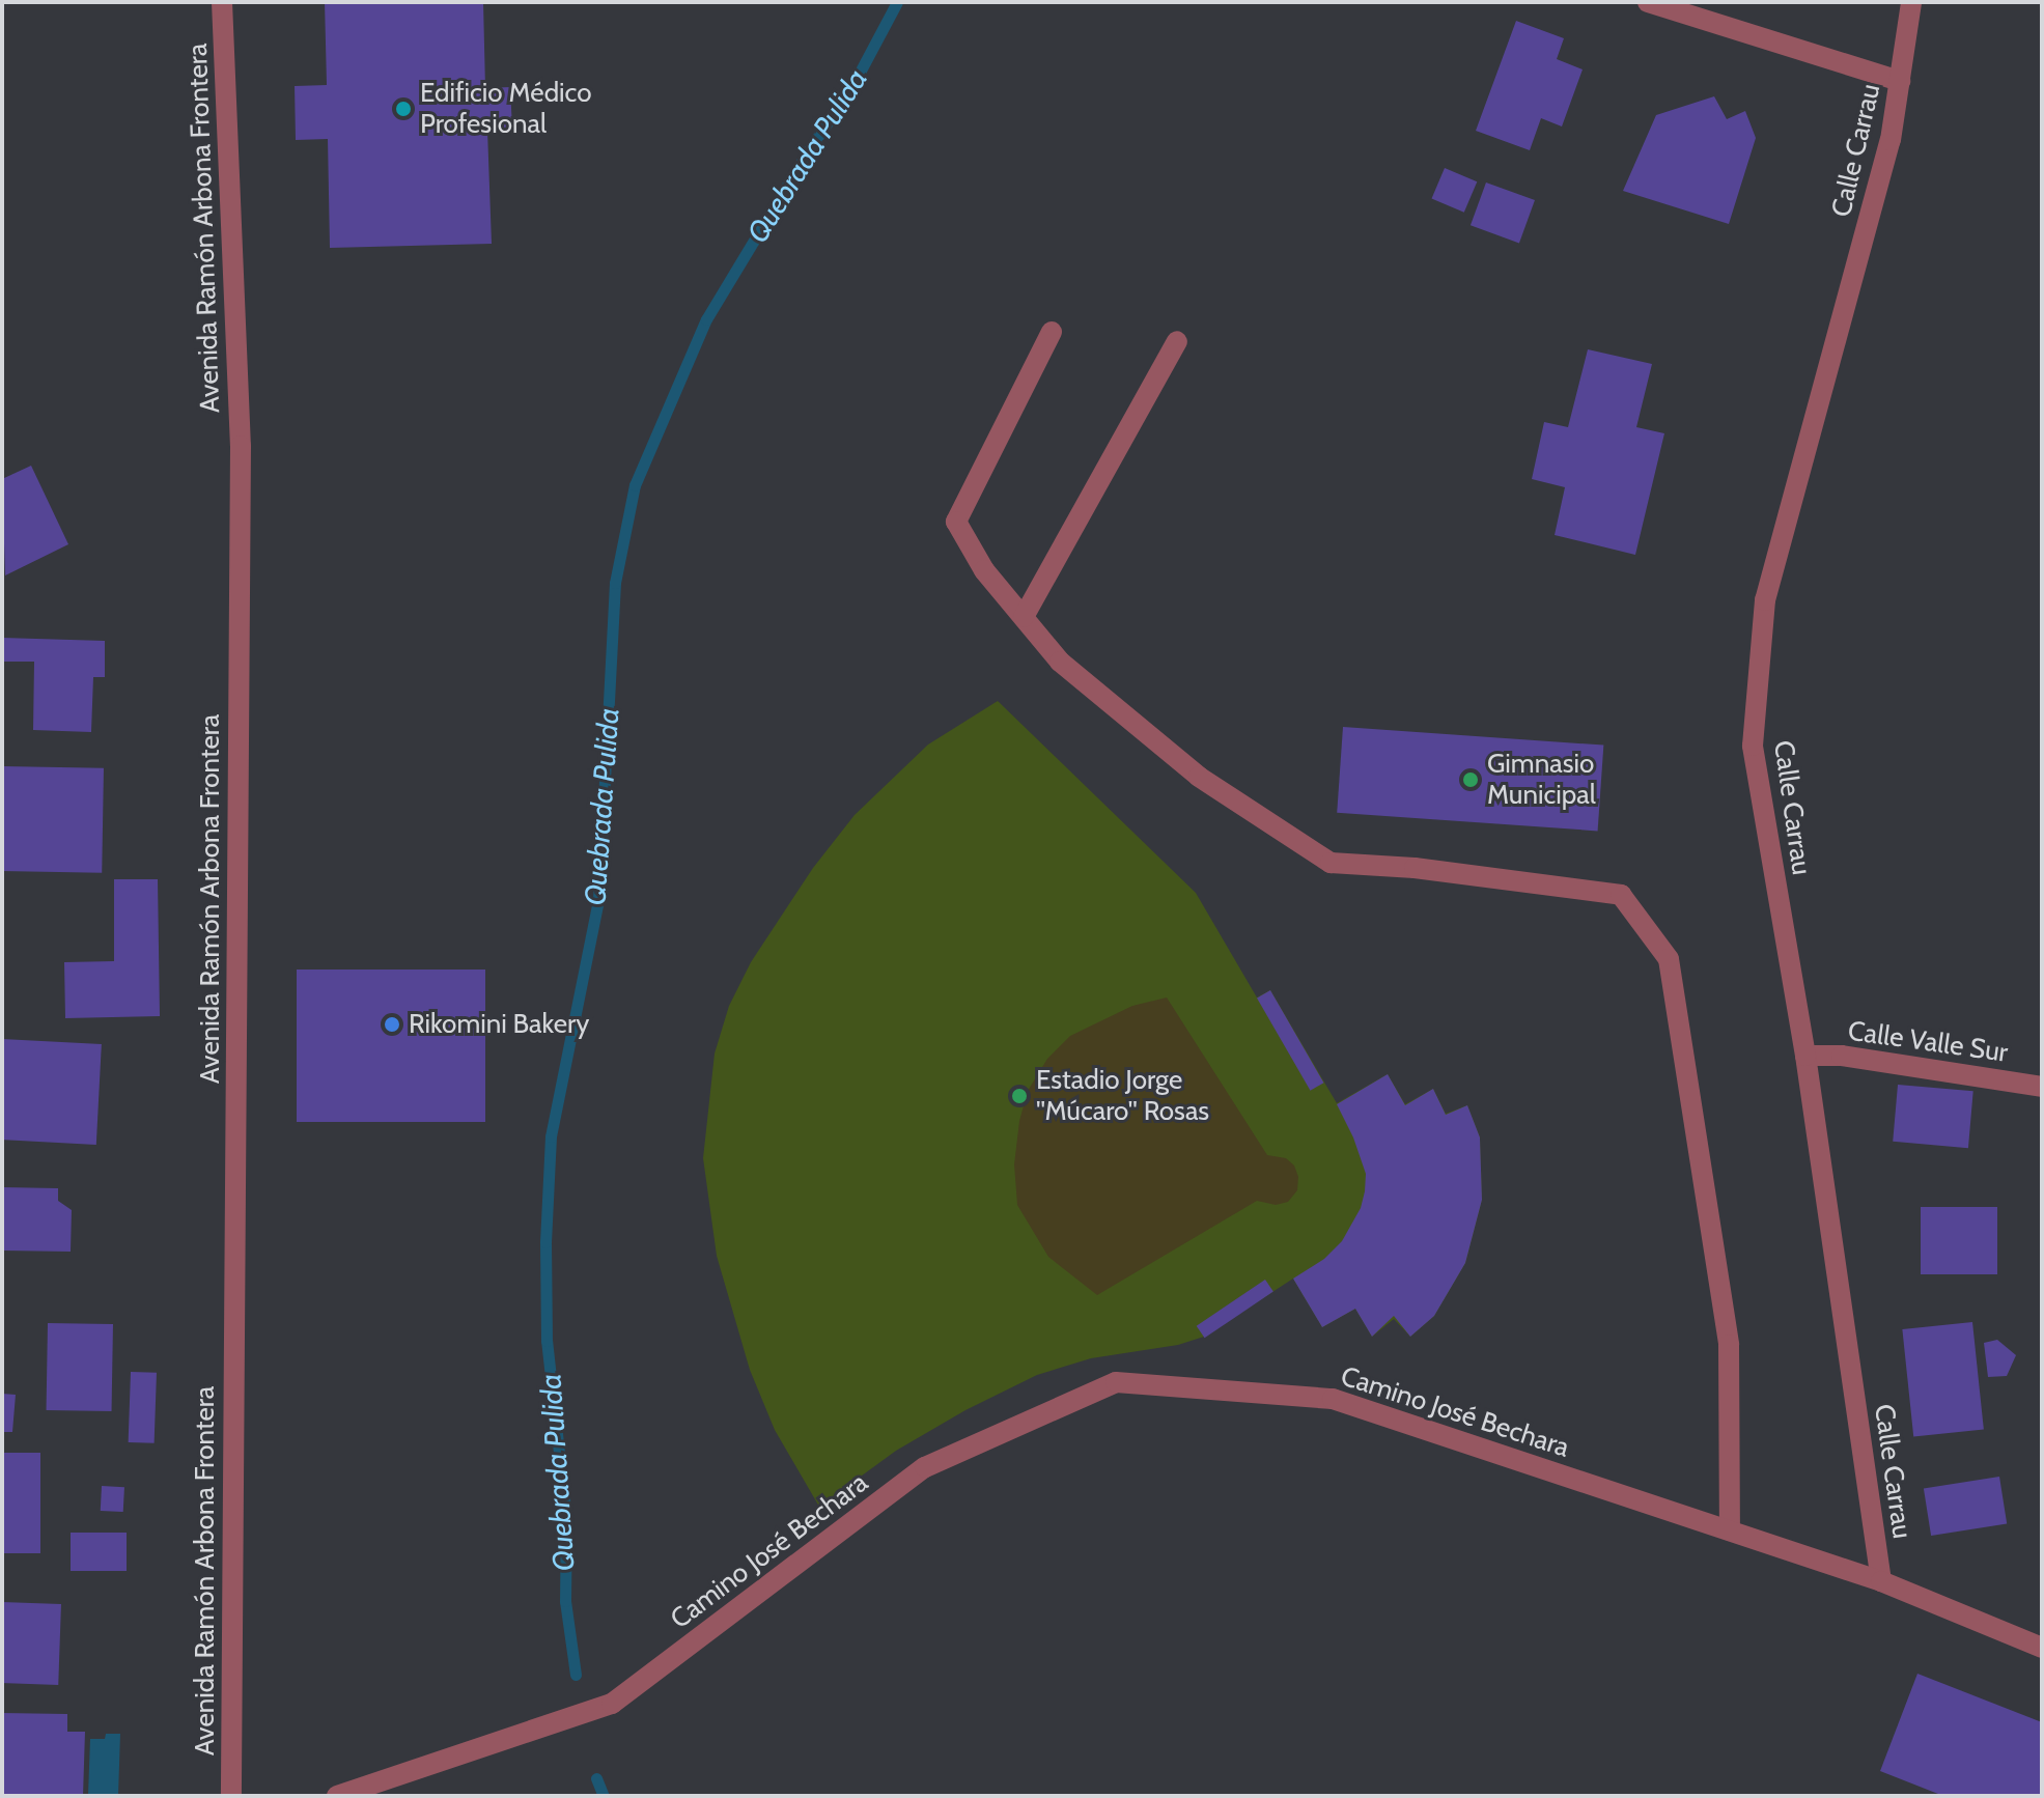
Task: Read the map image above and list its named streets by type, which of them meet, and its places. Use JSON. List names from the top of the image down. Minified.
{"streets":{"street":["Calle Carrau","Avenida Ramón Arbona Frontera","Calle Valle Sur","Camino José Bechara"]},"crossings":[["Calle Carrau","Calle Valle Sur"],["Calle Carrau","Camino José Bechara"]],"water":["Quebrada Pulida"],"places":["Edificio Médico Profesional","Gimnasio Municipal","Rikomini Bakery","Estadio Jorge ''Múcaro'' Rosas"]}
